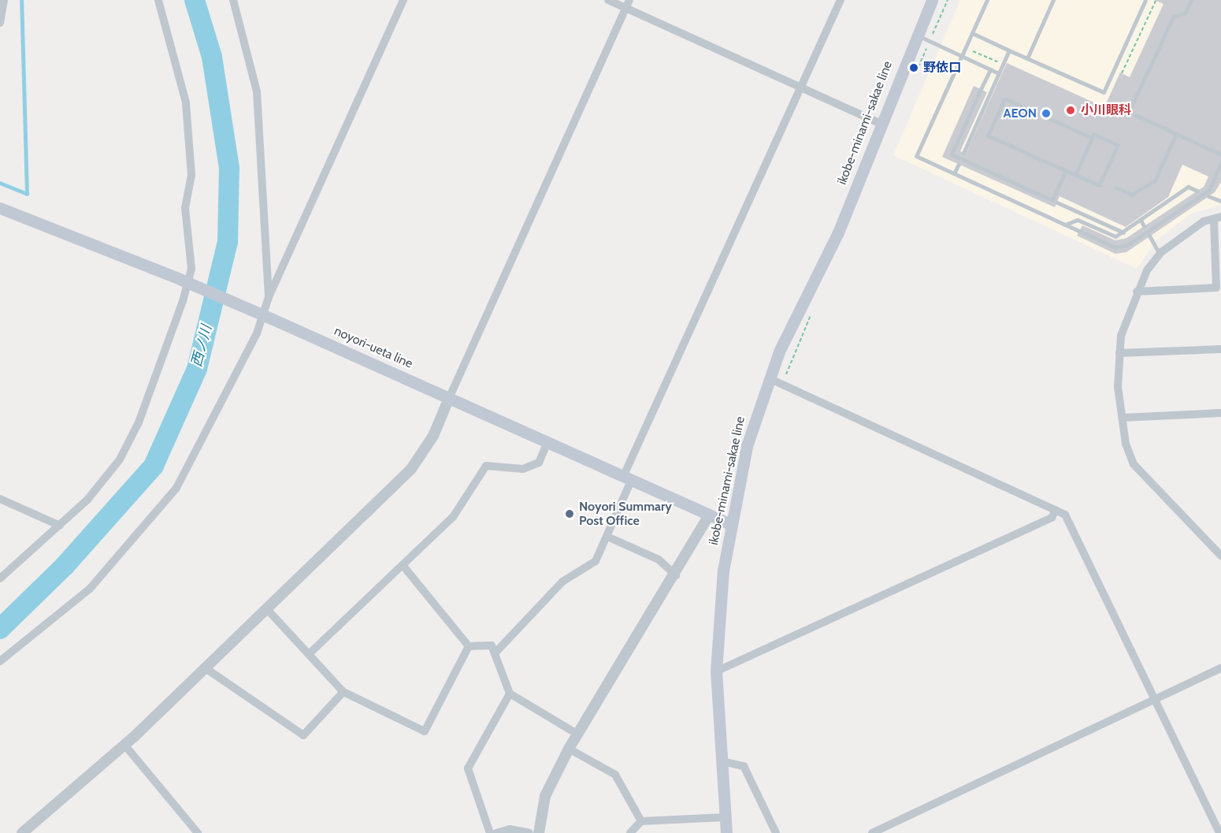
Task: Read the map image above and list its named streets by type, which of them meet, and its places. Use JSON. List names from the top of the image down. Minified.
{"streets":{"main road":["ikobe-minami-sakae line","noyori-ueta line"]},"crossings":[["ikobe-minami-sakae line","noyori-ueta line"]],"water":["西ノ川"],"places":["野依口","小川眼科","AEON","Noyori Summary Post Office"]}
